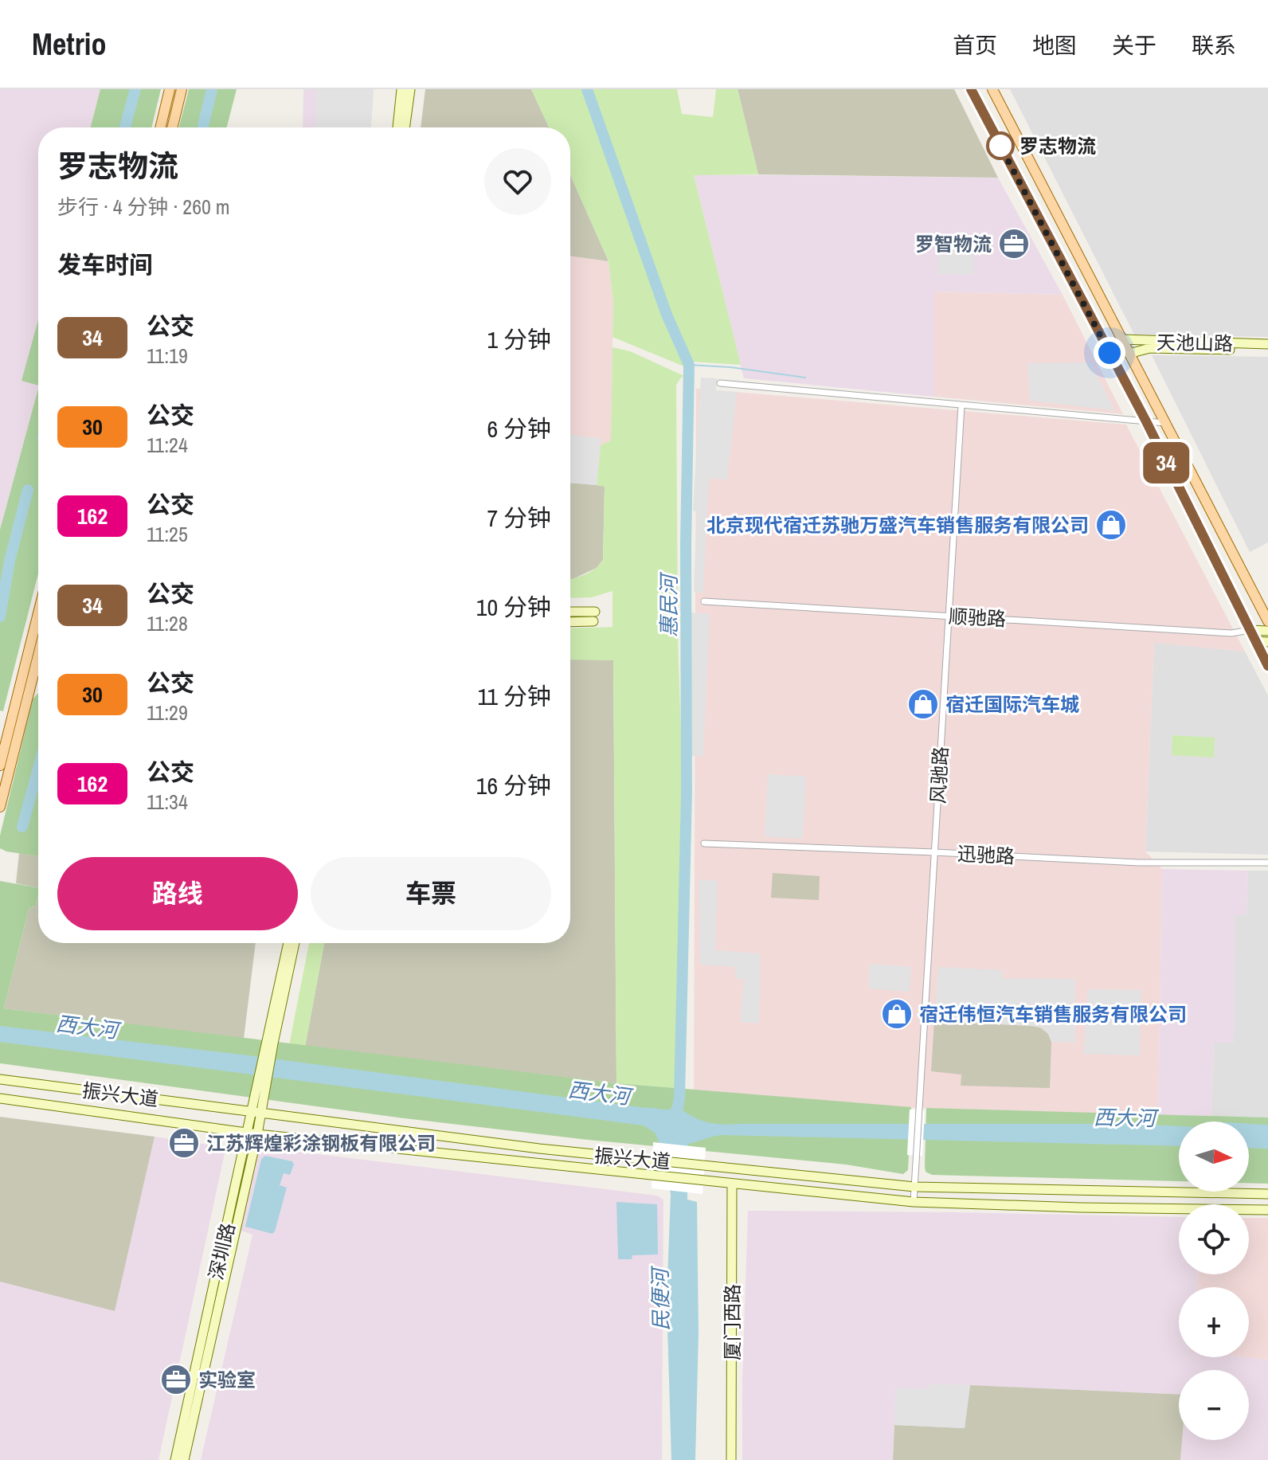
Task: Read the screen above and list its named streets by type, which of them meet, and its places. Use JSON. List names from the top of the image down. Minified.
{"streets":{"main road":["天池山路","振兴大道","深圳路","厦门西路"],"street":["顺驰路","风驰路","迅驰路"]},"crossings":[["顺驰路","风驰路"],["风驰路","迅驰路"],["风驰路","振兴大道"],["振兴大道","深圳路"],["振兴大道","厦门西路"]],"water":["惠民河","西大河","民便河"],"places":{"other":["罗志物流"],"office":["罗智物流","江苏辉煌彩涂钢板有限公司","实验室"],"shop":["北京现代宿迁苏驰万盛汽车销售服务有限公司","宿迁国际汽车城","宿迁伟恒汽车销售服务有限公司"]},"lines":["bus line 34"],"north":"right","page":{"header":"Metrio","nav":["首页","地图","关于","联系"],"on_map":"34","heading":[["罗志物流","步行 · 4 分钟 · 260 m"],"发车时间"],"list":[{"mark":"34","name":"公交","note":"11:19","value":"1 分钟"},{"mark":"30","name":"公交","note":"11:24","value":"6 分钟"},{"mark":"162","name":"公交","note":"11:25","value":"7 分钟"},{"mark":"34","name":"公交","note":"11:28","value":"10 分钟"},{"mark":"30","name":"公交","note":"11:29","value":"11 分钟"},{"mark":"162","name":"公交","note":"11:34","value":"16 分钟"}],"buttons":["路线","车票"],"map_buttons":["+","−"]}}
